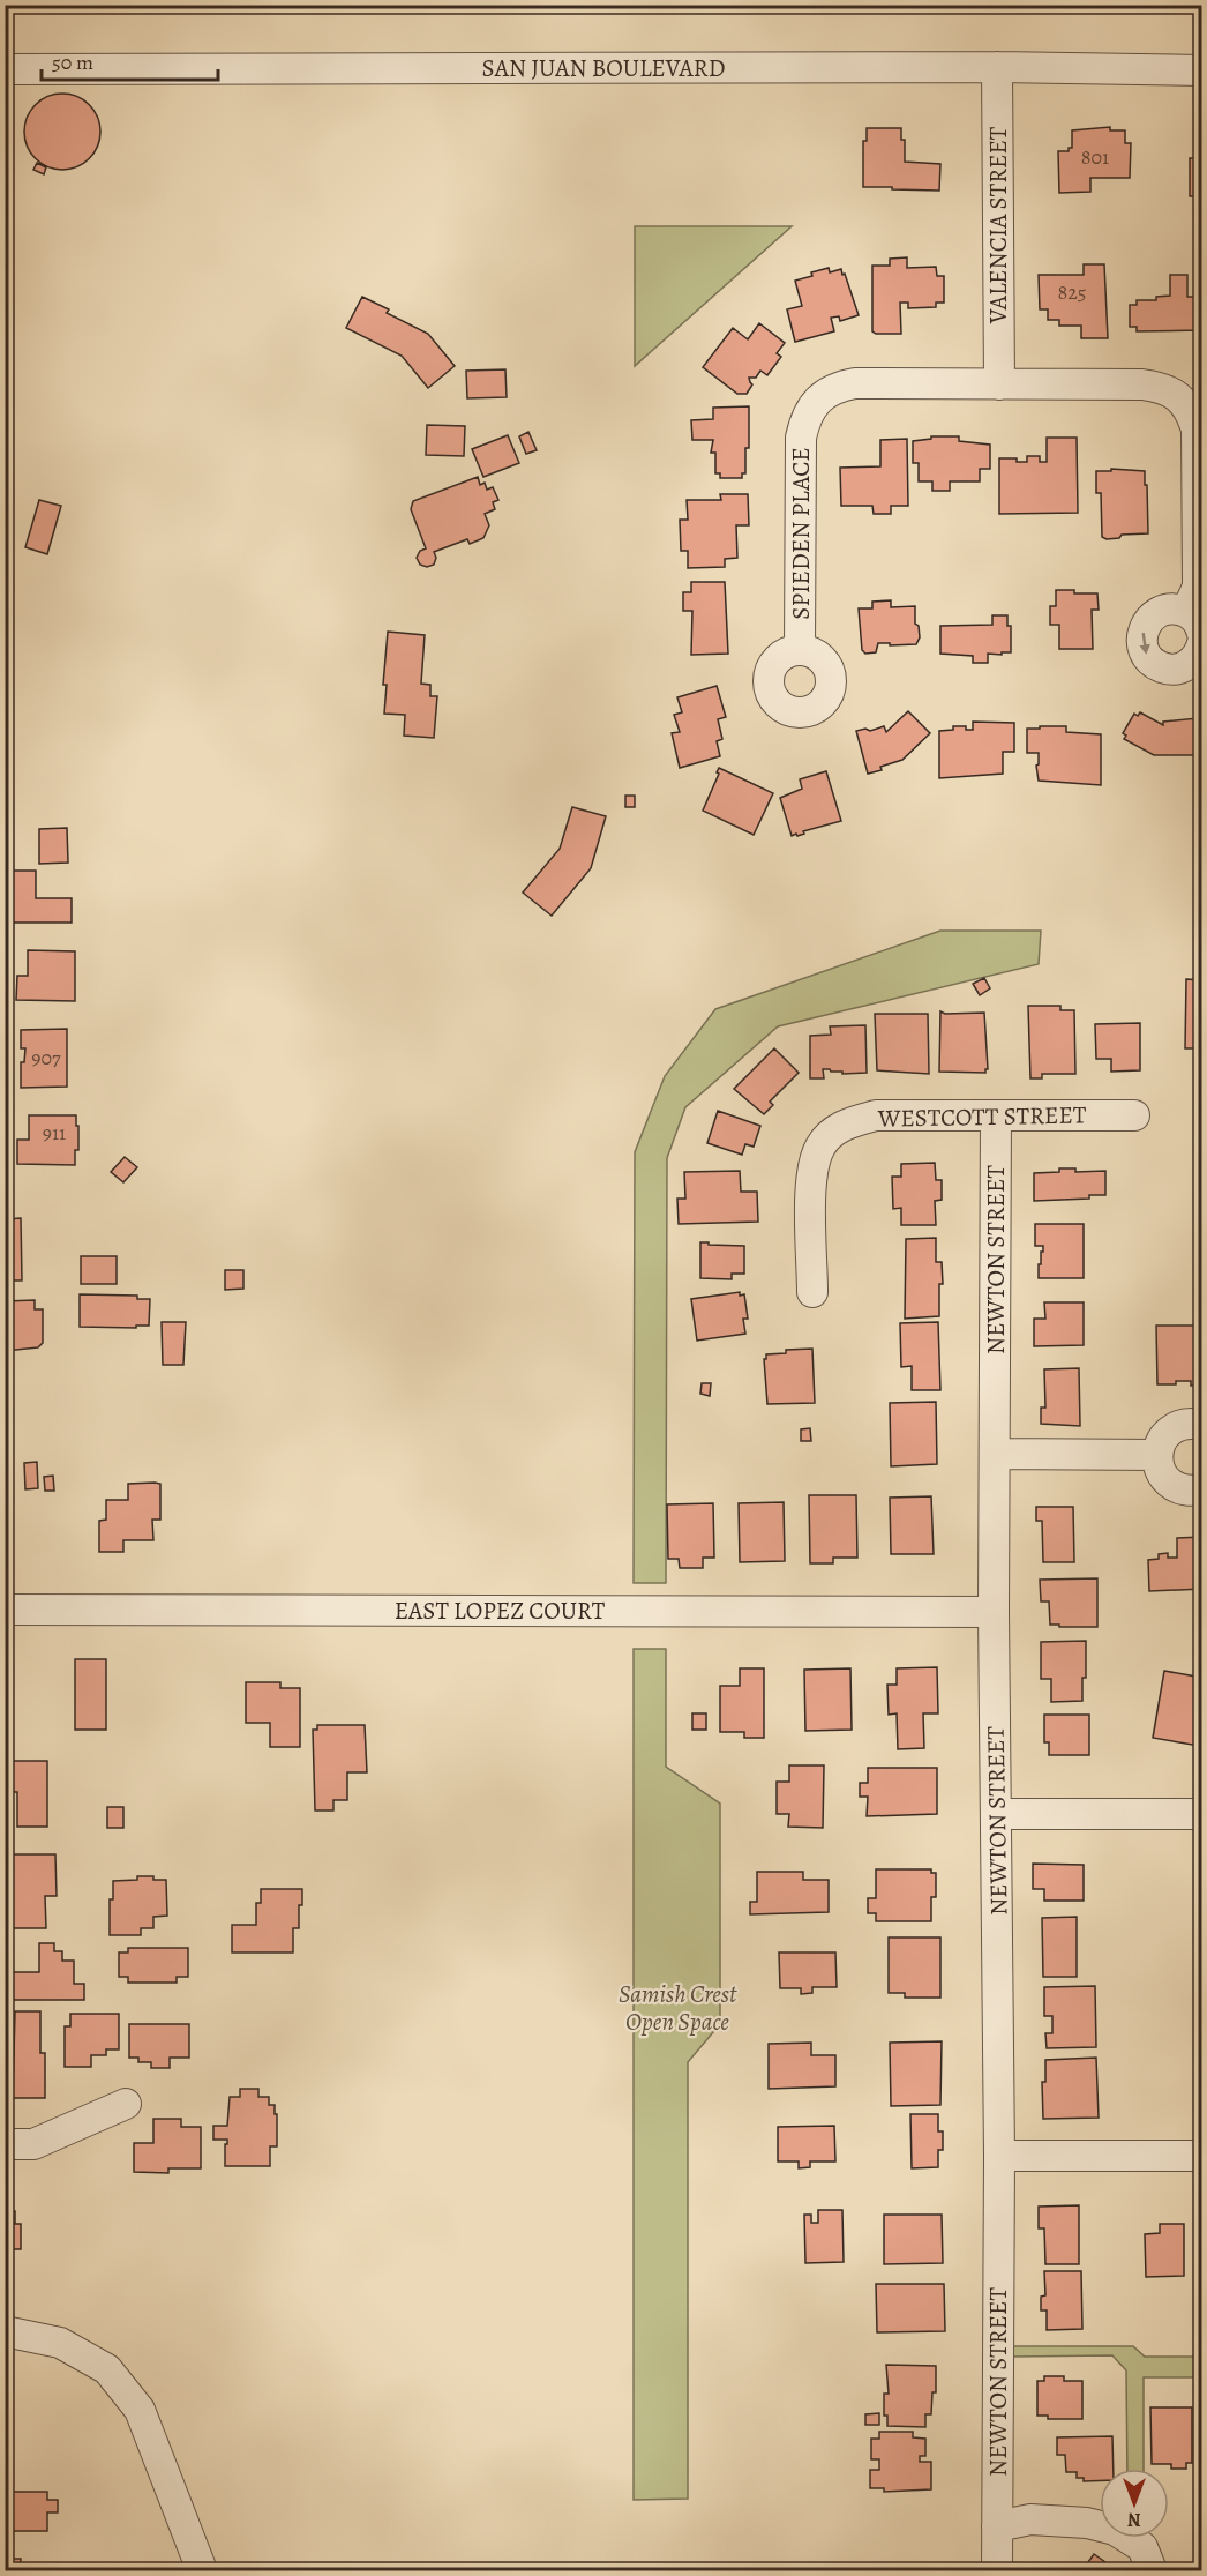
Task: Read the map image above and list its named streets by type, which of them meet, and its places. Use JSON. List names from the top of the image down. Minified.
{"streets":{"street":["SAN JUAN BOULEVARD","VALENCIA STREET","SPIEDEN PLACE","WESTCOTT STREET","NEWTON STREET","EAST LOPEZ COURT"]},"crossings":[["SAN JUAN BOULEVARD","VALENCIA STREET"],["VALENCIA STREET","SPIEDEN PLACE"],["WESTCOTT STREET","NEWTON STREET"],["NEWTON STREET","EAST LOPEZ COURT"]],"parks":["Samish Crest Open Space"],"house_numbers":["801","825","907","911"],"scale_bar":"50 m","north":"bottom"}
